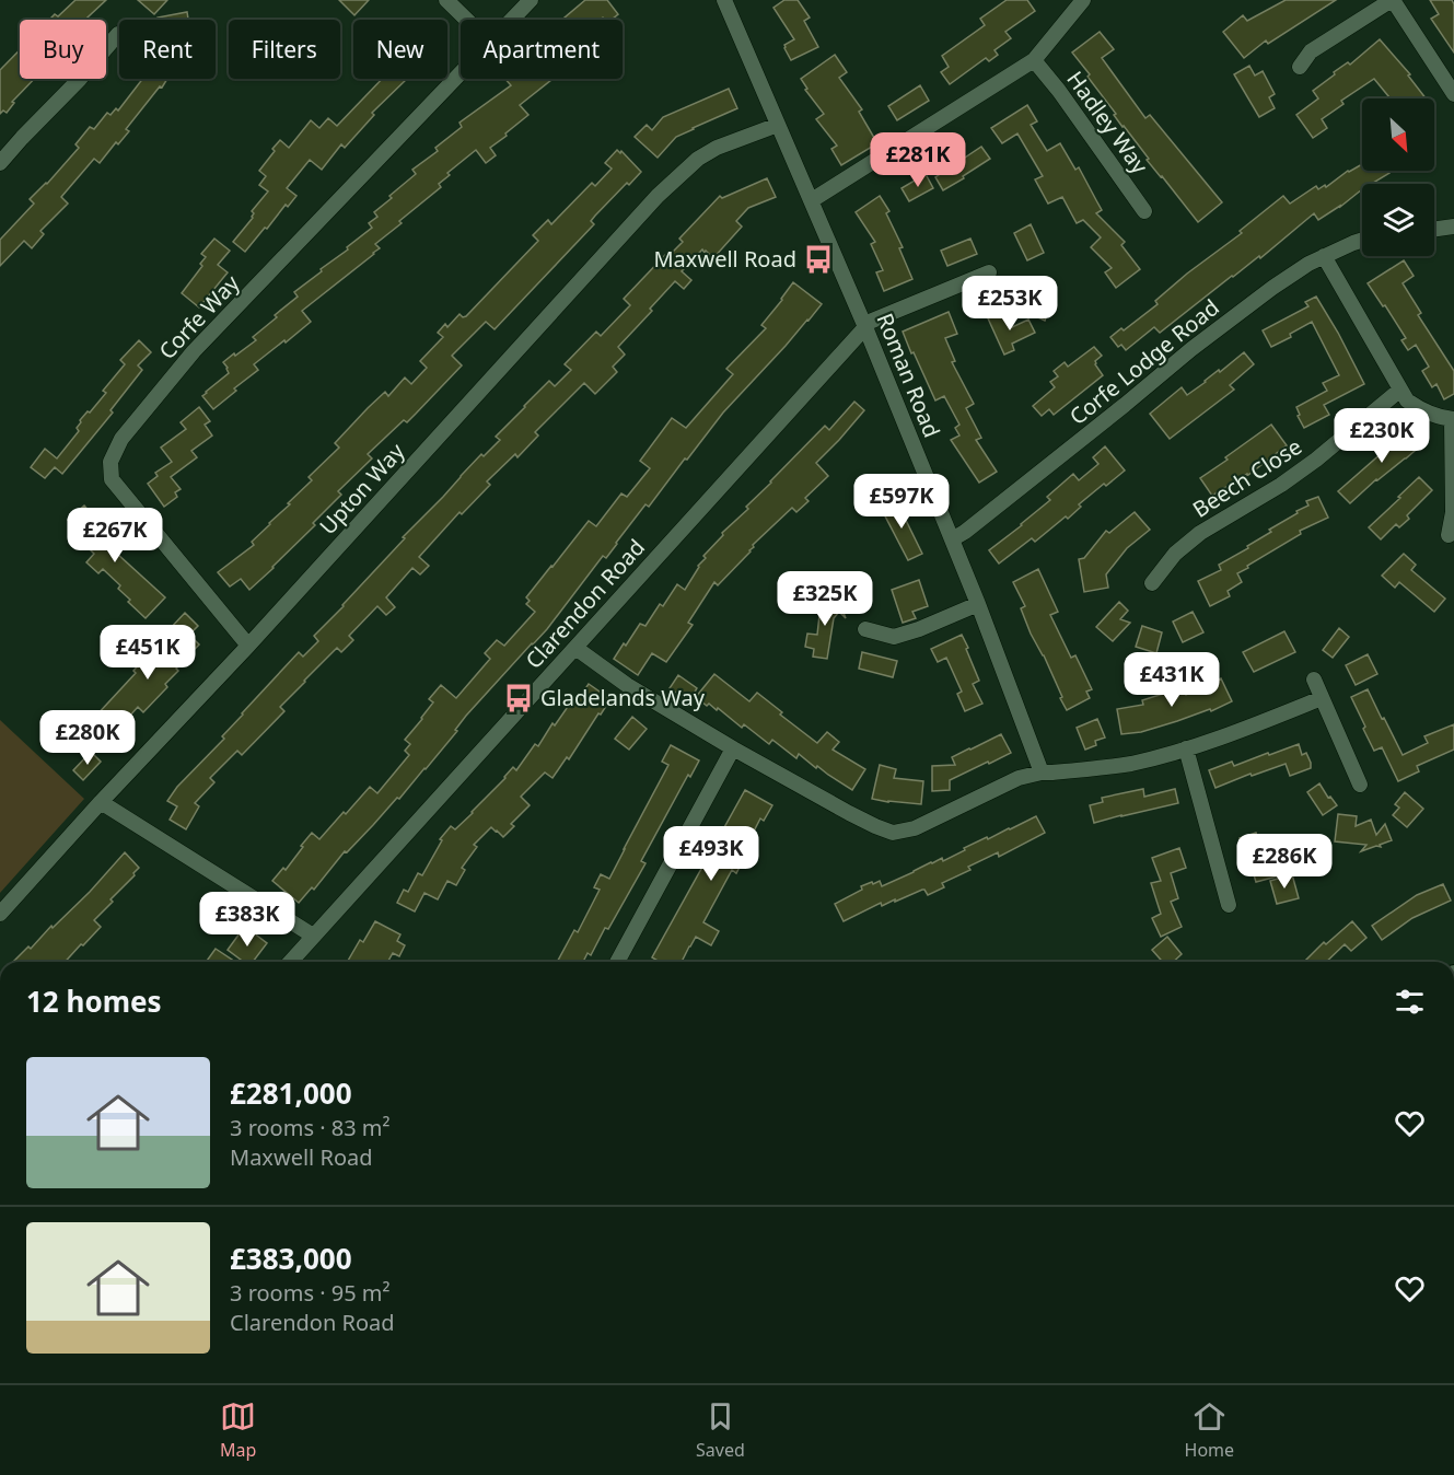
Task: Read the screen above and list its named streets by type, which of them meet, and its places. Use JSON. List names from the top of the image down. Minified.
{"streets":{"street":["Hadley Way","Corfe Way","Corfe Lodge Road","Roman Road","Beech Close","Upton Way","Clarendon Road"]},"crossings":[["Corfe Way","Upton Way"],["Corfe Lodge Road","Roman Road"],["Roman Road","Upton Way"],["Roman Road","Clarendon Road"]],"places":{"bus stop":["Maxwell Road","Gladelands Way"]},"north":"bottom right","page":{"chip":["Buy","Rent","Filters","New","Apartment"],"price":["£281K","£253K","£230K","£597K","£267K","£325K","£451K","£431K","£280K","£493K","£286K","£383K"],"heading":"12 homes","list":[{"name":"£281,000","note":"3 rooms · 83 m² · Maxwell Road"},{"name":"£383,000","note":"3 rooms · 95 m² · Clarendon Road"}],"tabs":["Map","Saved","Home"]}}
